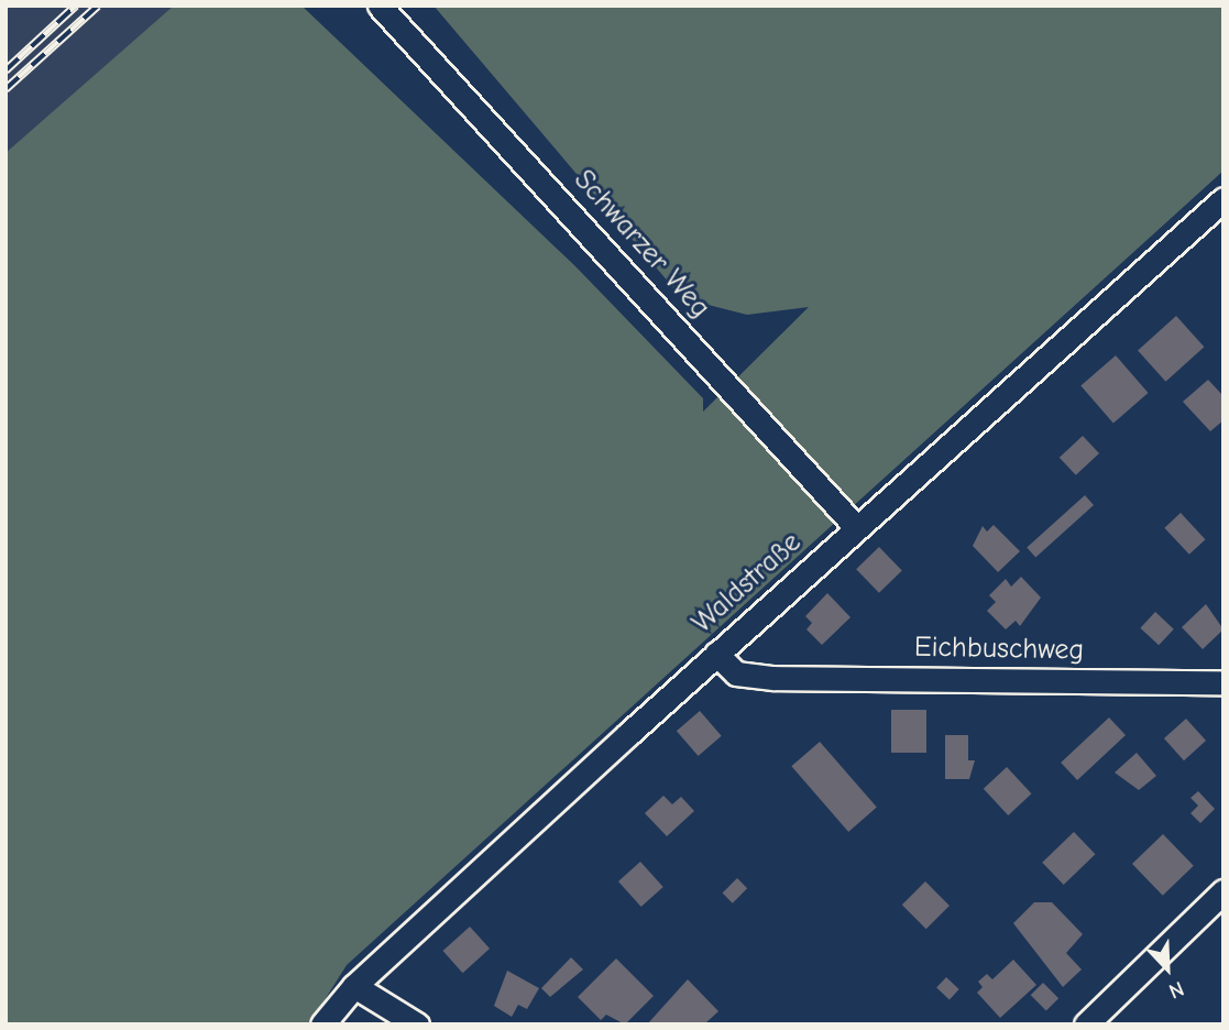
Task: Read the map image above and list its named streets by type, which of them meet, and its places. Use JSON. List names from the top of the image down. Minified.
{"streets":{"street":["Schwarzer Weg","Waldstraße","Eichbuschweg"]},"crossings":[["Schwarzer Weg","Waldstraße"],["Waldstraße","Eichbuschweg"]],"north":"bottom right"}
